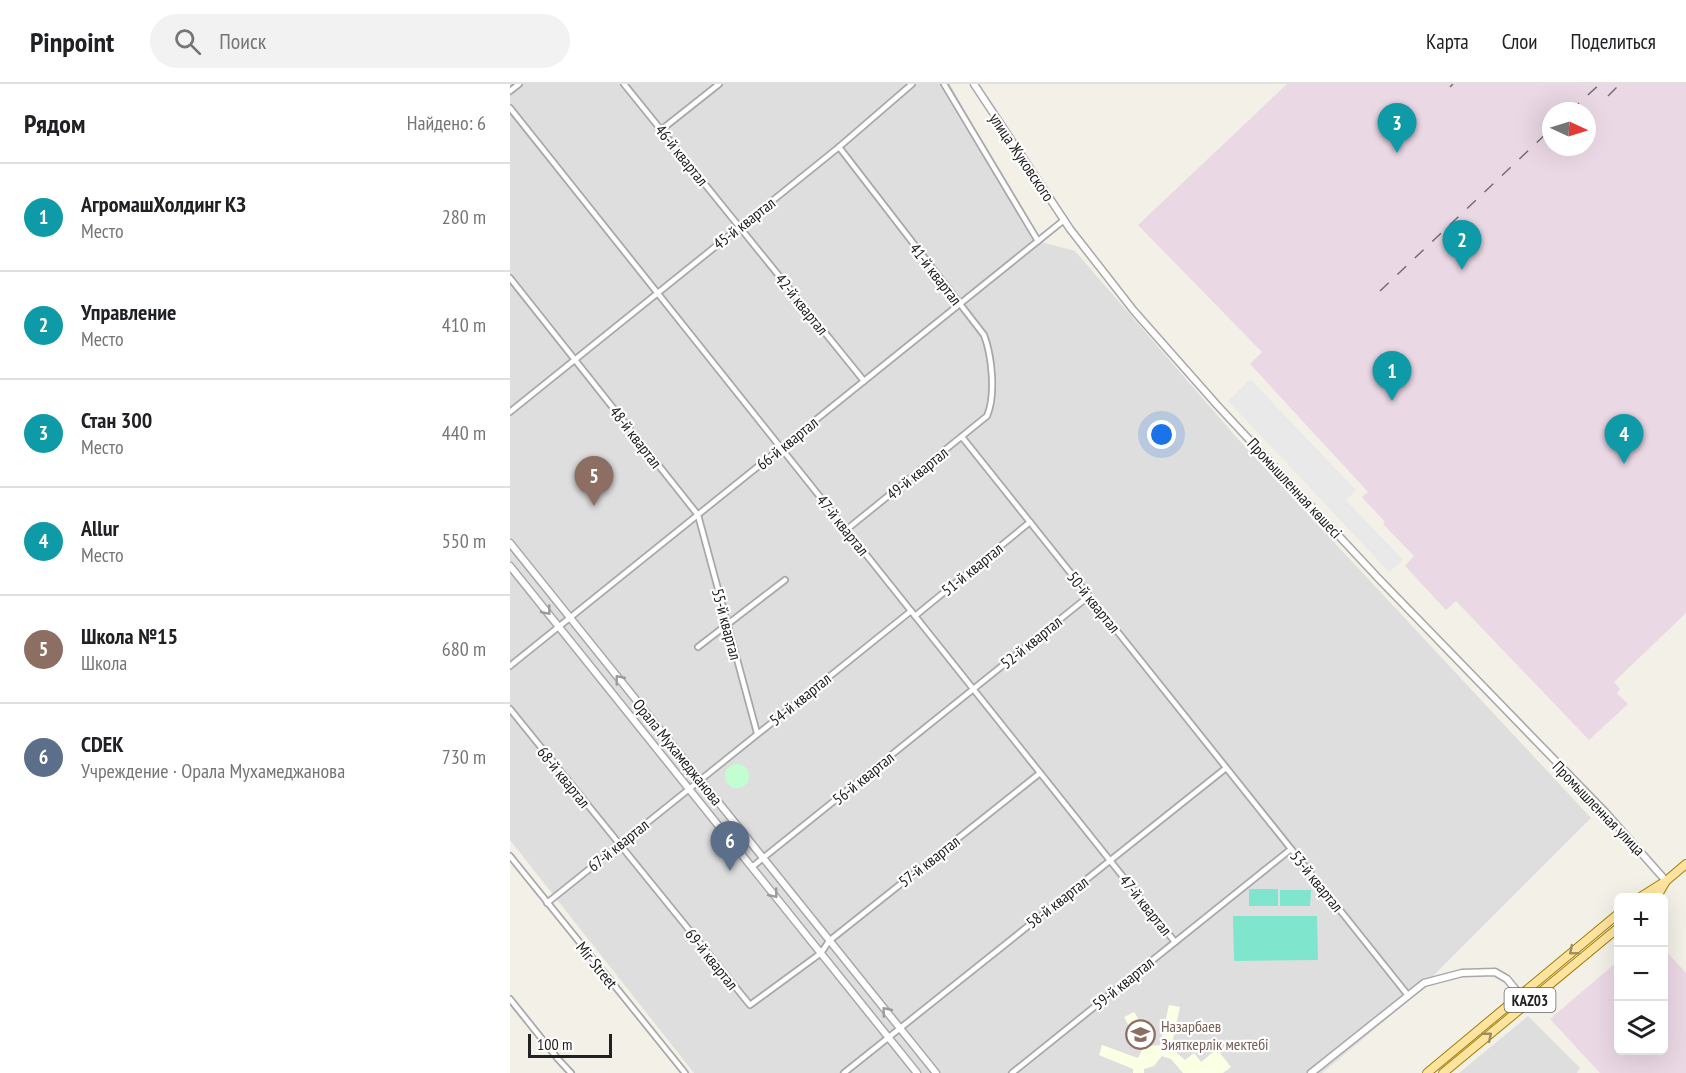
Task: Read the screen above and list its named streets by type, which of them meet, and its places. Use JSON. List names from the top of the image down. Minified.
{"streets":{"main road":["KАZ03"],"street":["46-й квартал","улица Жуковского","45-й квартал","41-й квартал","42-й квартал","48-й квартал","66-й квартал","49-й квартал","Промышленная көшесі","47-й квартал","51-й квартал","50-й квартал","55-й квартал","52-й квартал","54-й квартал","Орала Мухамеджанова","68-й квартал","56-й квартал","Промышленная улица","67-й квартал","57-й квартал","53-й квартал","58-й квартал","69-й квартал","Mir Street","59-й квартал"]},"crossings":[["46-й квартал","45-й квартал"],["46-й квартал","42-й квартал"],["улица Жуковского","66-й квартал"],["улица Жуковского","Промышленная көшесі"],["45-й квартал","41-й квартал"],["45-й квартал","42-й квартал"],["45-й квартал","48-й квартал"],["45-й квартал","47-й квартал"],["41-й квартал","66-й квартал"],["41-й квартал","49-й квартал"],["42-й квартал","66-й квартал"],["48-й квартал","66-й квартал"],["48-й квартал","55-й квартал"],["66-й квартал","47-й квартал"],["66-й квартал","55-й квартал"],["66-й квартал","Орала Мухамеджанова"],["49-й квартал","47-й квартал"],["49-й квартал","50-й квартал"],["Промышленная көшесі","Промышленная улица"],["47-й квартал","51-й квартал"],["47-й квартал","52-й квартал"],["47-й квартал","54-й квартал"],["47-й квартал","56-й квартал"],["47-й квартал","57-й квартал"],["47-й квартал","58-й квартал"],["47-й квартал","59-й квартал"],["51-й квартал","50-й квартал"],["50-й квартал","52-й квартал"],["50-й квартал","53-й квартал"],["50-й квартал","58-й квартал"],["55-й квартал","54-й квартал"],["52-й квартал","56-й квартал"],["54-й квартал","Орала Мухамеджанова"],["54-й квартал","67-й квартал"],["Орала Мухамеджанова","56-й квартал"],["Орала Мухамеджанова","67-й квартал"],["Орала Мухамеджанова","57-й квартал"],["Орала Мухамеджанова","58-й квартал"],["Орала Мухамеджанова","69-й квартал"],["68-й квартал","67-й квартал"],["68-й квартал","69-й квартал"],["67-й квартал","69-й квартал"],["67-й квартал","Mir Street"],["57-й квартал","69-й квартал"],["53-й квартал","58-й квартал"],["53-й квартал","59-й квартал"]],"places":{"school or university":["Назарбаев Зияткерлік мектебі"]},"scale_bar":"100 m","north":"right","page":{"header":"Pinpoint","search":"Поиск","nav":["Карта","Слои","Поделиться"],"heading":["Рядом","Найдено: 6"],"pins":["3","2","1","4","5","6"],"list":[{"mark":"1","name":"АгромашХолдинг КЗ","note":"Место","value":"280 m"},{"mark":"2","name":"Управление","note":"Место","value":"410 m"},{"mark":"3","name":"Стан 300","note":"Место","value":"440 m"},{"mark":"4","name":"Allur","note":"Место","value":"550 m"},{"mark":"5","name":"Школа №15","note":"Школа","value":"680 m"},{"mark":"6","name":"CDEK","note":"Учреждение · Орала Мухамеджанова","value":"730 m"}],"map_buttons":["+","−"],"scale":"100 m"}}
